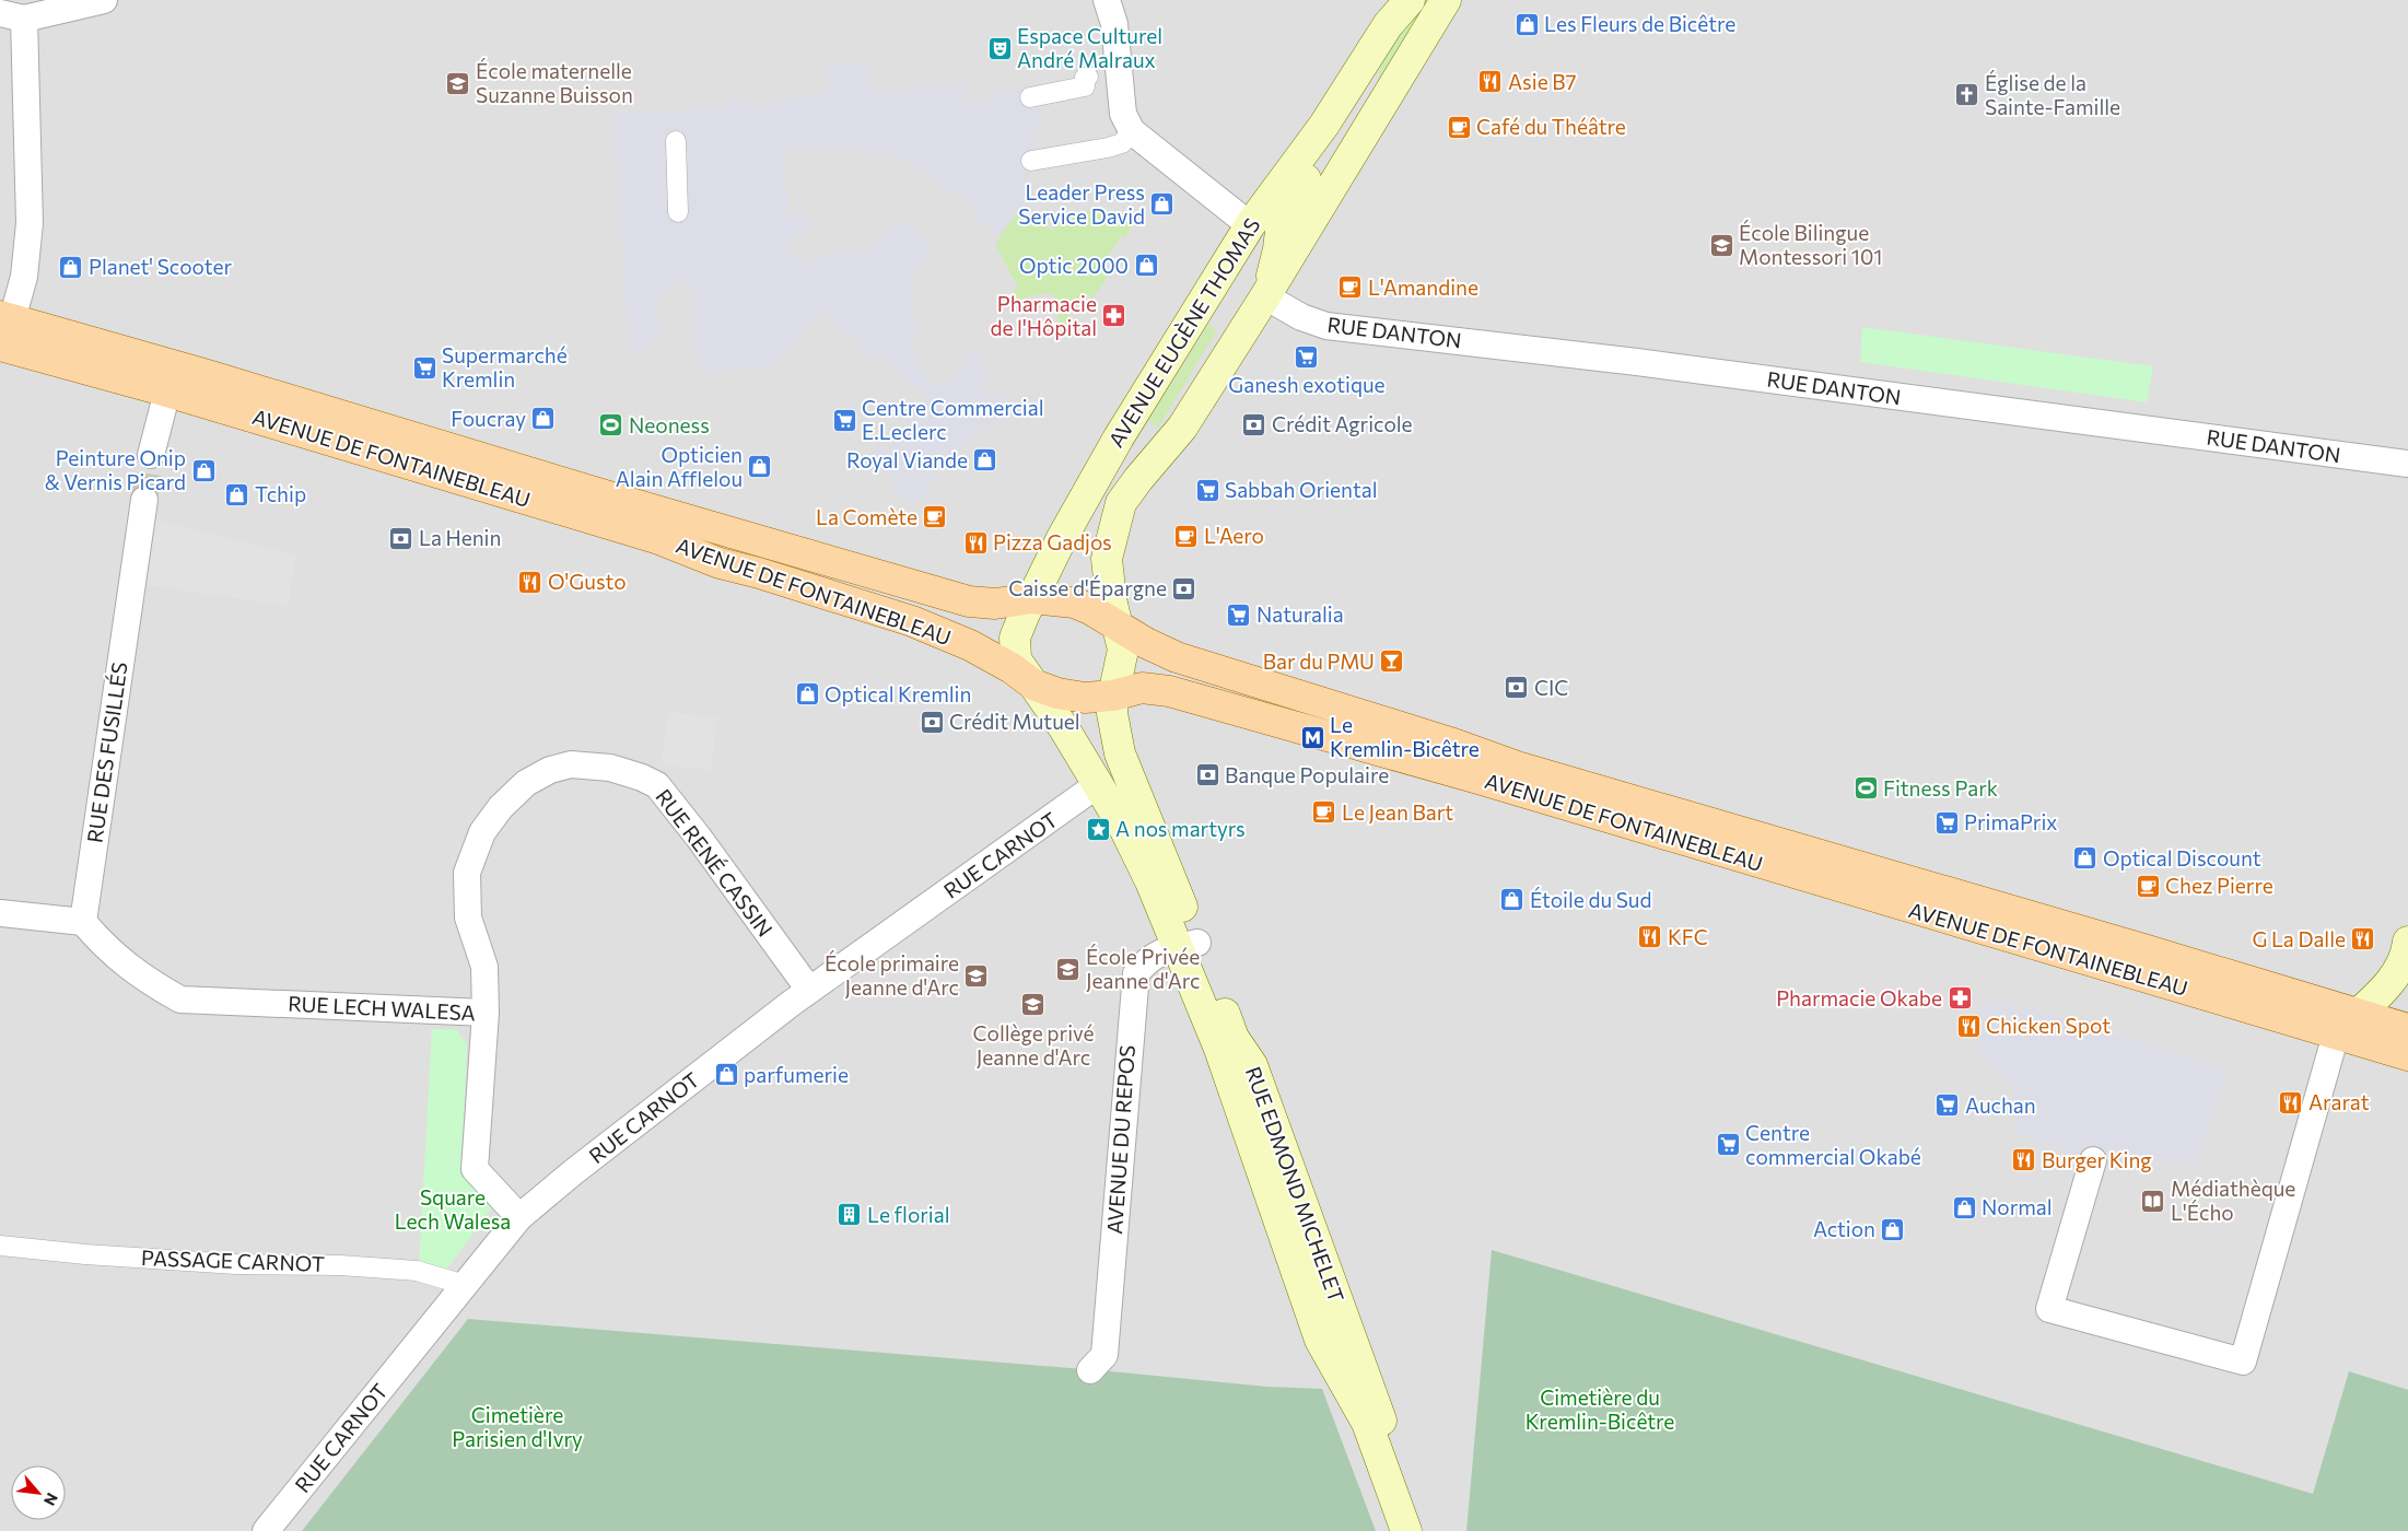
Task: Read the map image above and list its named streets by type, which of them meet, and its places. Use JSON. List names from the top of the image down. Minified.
{"streets":{"main road":["AVENUE EUGÈNE THOMAS","AVENUE DE FONTAINEBLEAU","RUE EDMOND MICHELET"],"street":["RUE DANTON","RUE DES FUSILLÉS","RUE CARNOT","RUE RENÉ CASSIN","RUE LECH WALESA","AVENUE DU REPOS","PASSAGE CARNOT"]},"crossings":[["AVENUE EUGÈNE THOMAS","RUE DANTON"],["AVENUE EUGÈNE THOMAS","AVENUE DE FONTAINEBLEAU"],["AVENUE EUGÈNE THOMAS","RUE EDMOND MICHELET"],["AVENUE DE FONTAINEBLEAU","RUE EDMOND MICHELET"],["RUE DES FUSILLÉS","RUE LECH WALESA"],["RUE CARNOT","RUE RENÉ CASSIN"],["RUE CARNOT","RUE LECH WALESA"],["RUE CARNOT","RUE EDMOND MICHELET"],["RUE CARNOT","PASSAGE CARNOT"],["RUE RENÉ CASSIN","RUE LECH WALESA"],["AVENUE DU REPOS","RUE EDMOND MICHELET"]],"parks":["Square Lech Walesa","Cimetière du Kremlin-Bicêtre","Cimetière Parisien d'Ivry"],"places":{"shop":["Les Fleurs de Bicêtre","Leader Press Service David","Optic 2000","Planet' Scooter","Foucray","Royal Viande","Opticien Alain Afflelou","Peinture Onip & Vernis Picard","Tchip","Optical Kremlin","Optical Discount","Étoile du Sud","parfumerie","Normal","Action"],"theatre":["Espace Culturel André Malraux"],"restaurant":["Asie B7","Pizza Gadjos","O'Gusto","KFC","G La Dalle","Chicken Spot","Ararat","Burger King"],"school or university":["École maternelle Suzanne Buisson","École Bilingue Montessori 101","École Privée Jeanne d'Arc","École primaire Jeanne d'Arc","Collège privé Jeanne d'Arc"],"church":["Église de la Sainte-Famille"],"cafe":["Café du Théâtre","L'Amandine","La Comète","L'Aero","Le Jean Bart","Chez Pierre"],"pharmacy":["Pharmacie de l'Hôpital","Pharmacie Okabe"],"supermarket":["Ganesh exotique","Supermarché Kremlin","Centre Commercial E.Leclerc","Sabbah Oriental","Naturalia","PrimaPrix","Auchan","Centre commercial Okabé"],"bank":["Crédit Agricole","La Henin","Caisse d'Épargne","CIC","Crédit Mutuel","Banque Populaire"],"sports":["Neoness","Fitness Park"],"bar":["Bar du PMU"],"metro station":["Le Kremlin-Bicêtre"],"place":["A nos martyrs"],"library":["Médiathèque L'Écho"],"building":["Le florial"]},"north":"bottom right"}
